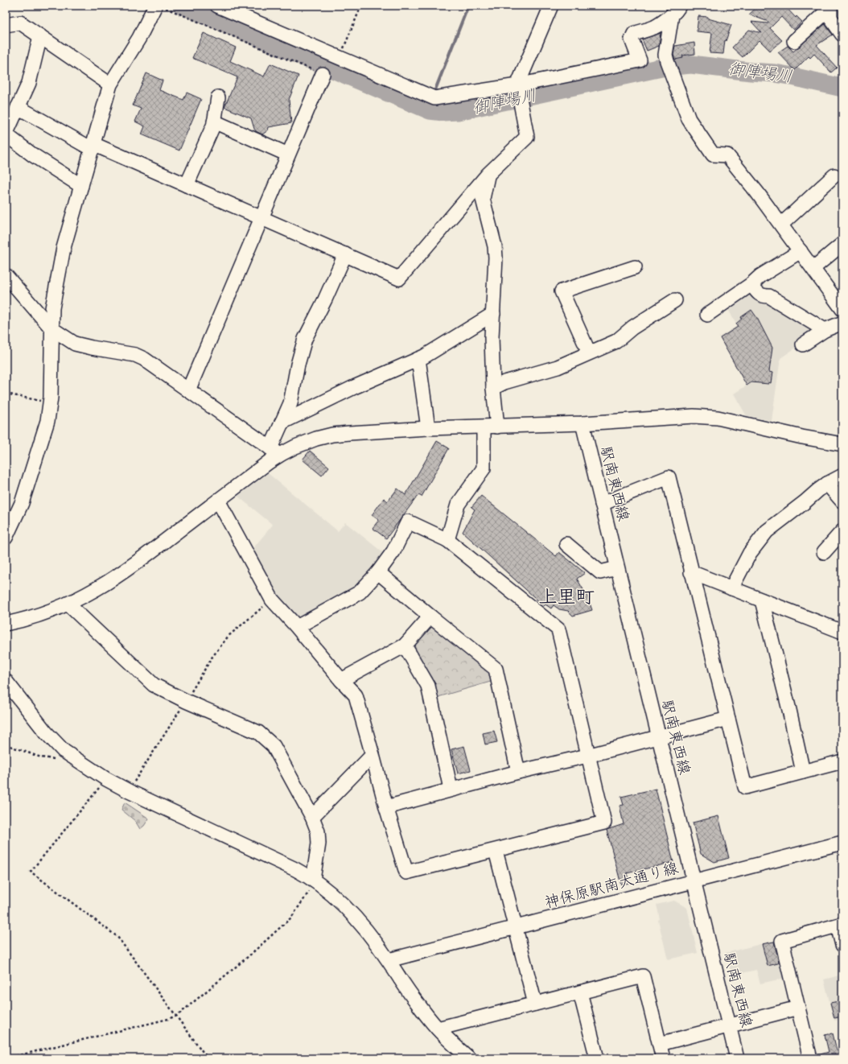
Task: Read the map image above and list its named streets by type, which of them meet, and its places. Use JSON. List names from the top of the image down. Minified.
{"streets":{"street":["駅南東西線","神保原駅南大通り線"]},"crossings":[["駅南東西線","神保原駅南大通り線"]],"districts":["上里町"],"water":["御陣場川"]}
